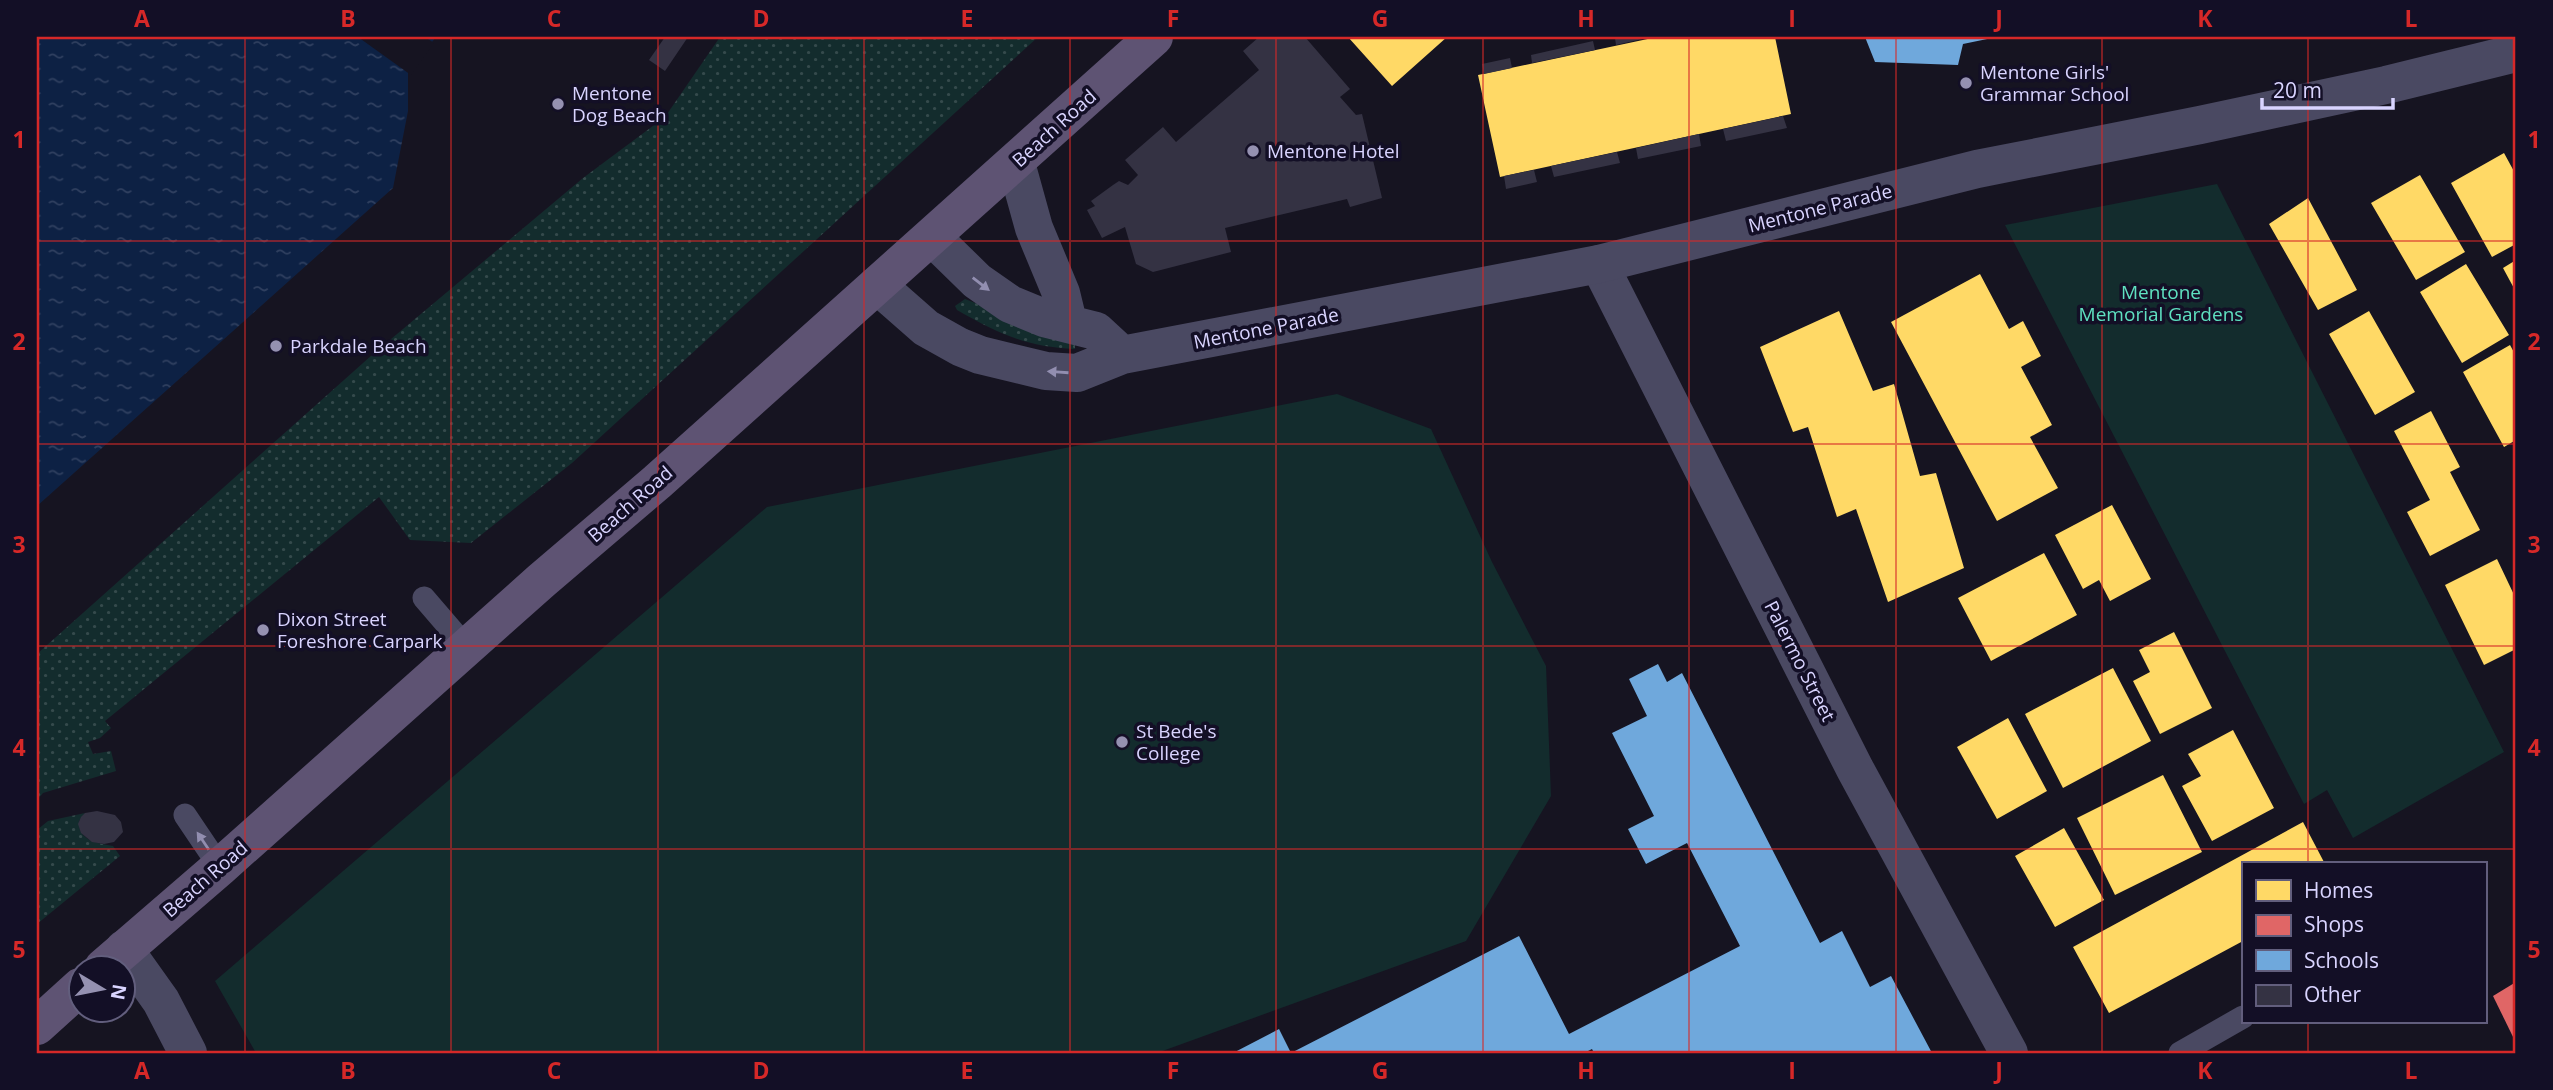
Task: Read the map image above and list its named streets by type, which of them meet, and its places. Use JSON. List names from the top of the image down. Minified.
{"streets":{"main road":["Beach Road"],"street":["Mentone Parade","Palermo Street"]},"crossings":[["Beach Road","Mentone Parade"],["Mentone Parade","Palermo Street"]],"parks":["Mentone Memorial Gardens"],"places":["Mentone Girls' Grammar School","Mentone Dog Beach","Mentone Hotel","Parkdale Beach","Dixon Street Foreshore Carpark","St Bede's College"],"legend":["Homes","Shops","Schools","Other"],"scale_bar":"20 m","north":"right","grid":{"columns":["A","B","C","D","E","F","G","H","I","J","K","L"],"rows":["1","2","3","4","5"]}}
